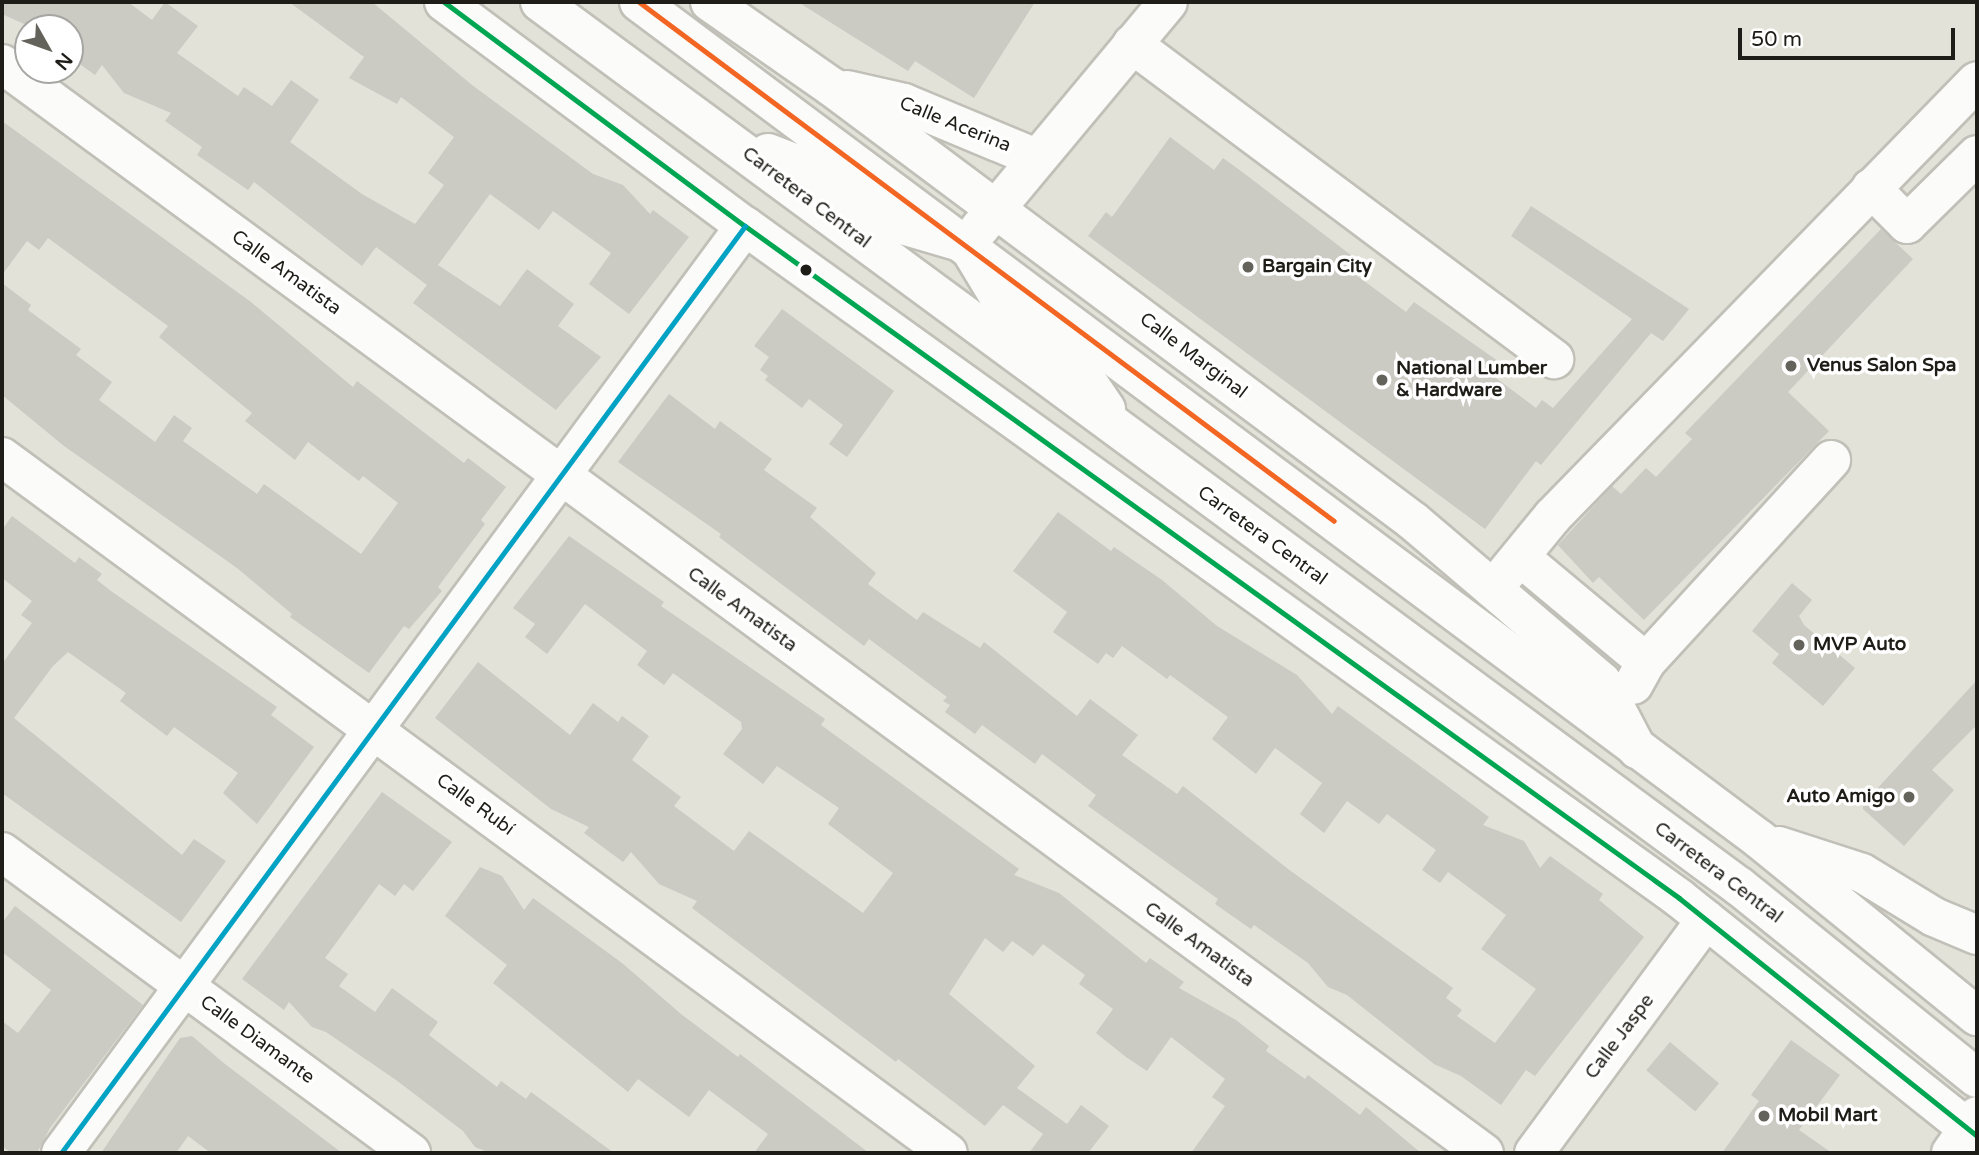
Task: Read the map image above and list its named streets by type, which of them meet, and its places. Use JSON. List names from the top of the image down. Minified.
{"streets":{"street":["Calle Acerina","Carretera Central","Calle Amatista","Calle Marginal","Calle Rubí","Calle Jaspe","Calle Diamante"]},"crossings":[["Calle Acerina","Calle Marginal"]],"places":["Bargain City","Venus Salon Spa","National Lumber & Hardware","MVP Auto","Auto Amigo","Mobil Mart"],"scale_bar":"50 m","north":"bottom right"}
